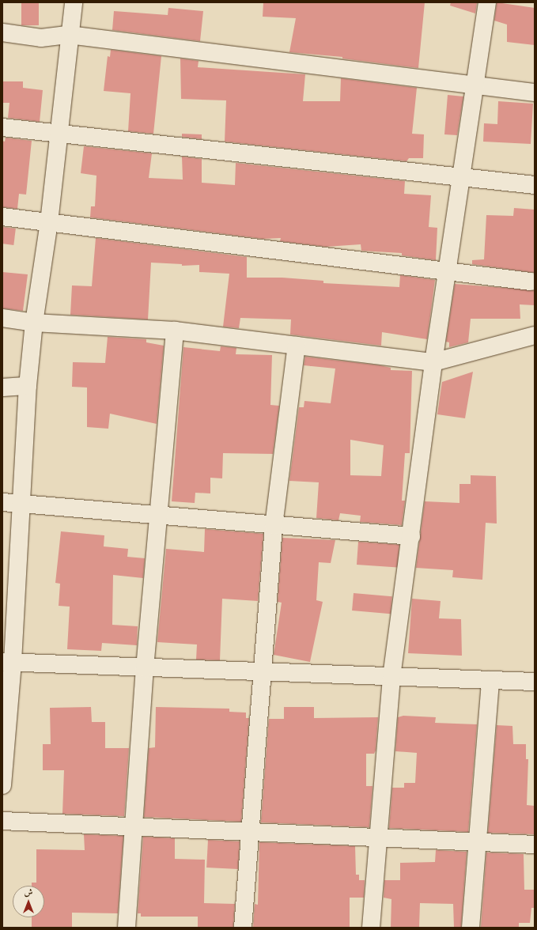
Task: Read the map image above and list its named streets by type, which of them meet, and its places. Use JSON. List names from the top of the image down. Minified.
{"north":"top"}
